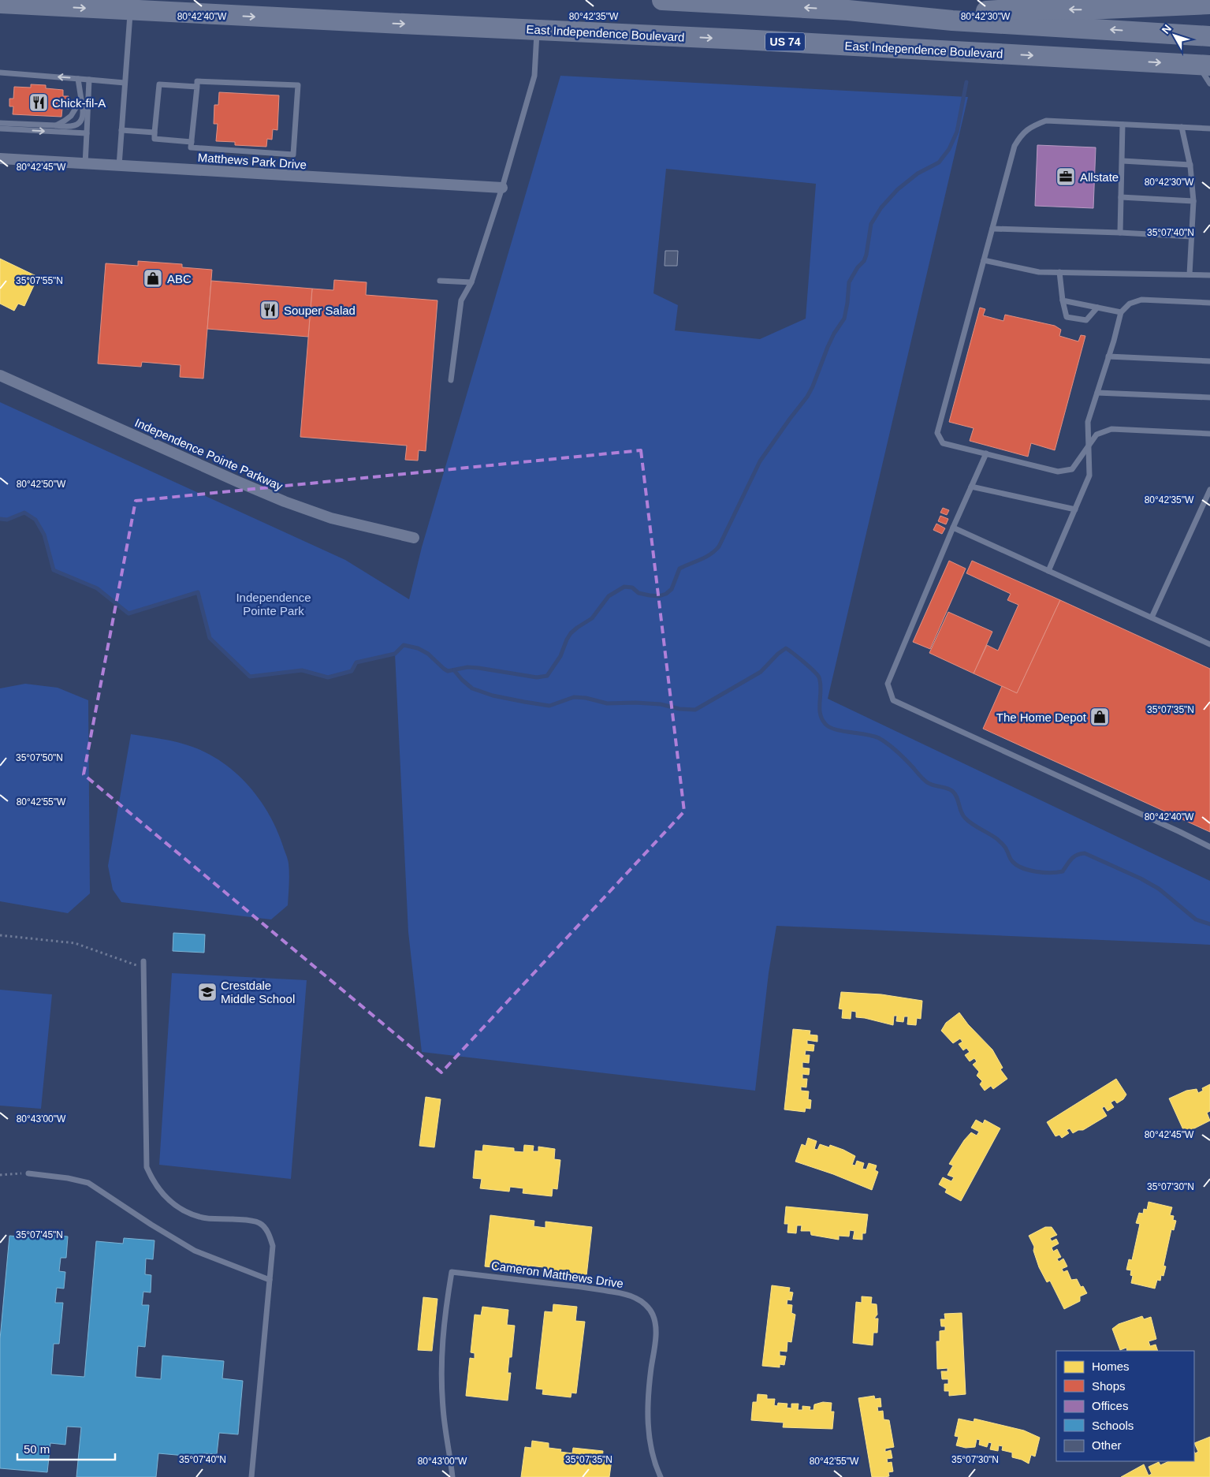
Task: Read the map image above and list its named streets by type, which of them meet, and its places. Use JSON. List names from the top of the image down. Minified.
{"streets":{"highway":["East Independence Boulevard","US 74"],"street":["Matthews Park Drive","Independence Pointe Parkway"],"lane":["Cameron Matthews Drive"]},"parks":["Independence Pointe Park"],"places":{"restaurant":["Chick-fil-A","Souper Salad"],"office":["Allstate"],"shop":["ABC","The Home Depot"],"school or university":["Crestdale Middle School"]},"legend":["Homes","Shops","Offices","Schools","Other"],"scale_bar":"50 m","north":"top left","coordinates":["80°42'30\"W","80°42'40\"W","80°42'35\"W","80°42'45\"W","35°07'40\"N","35°07'55\"N","80°42'50\"W","35°07'35\"N","35°07'50\"N","80°42'55\"W","80°43'00\"W","35°07'30\"N","35°07'45\"N"]}
